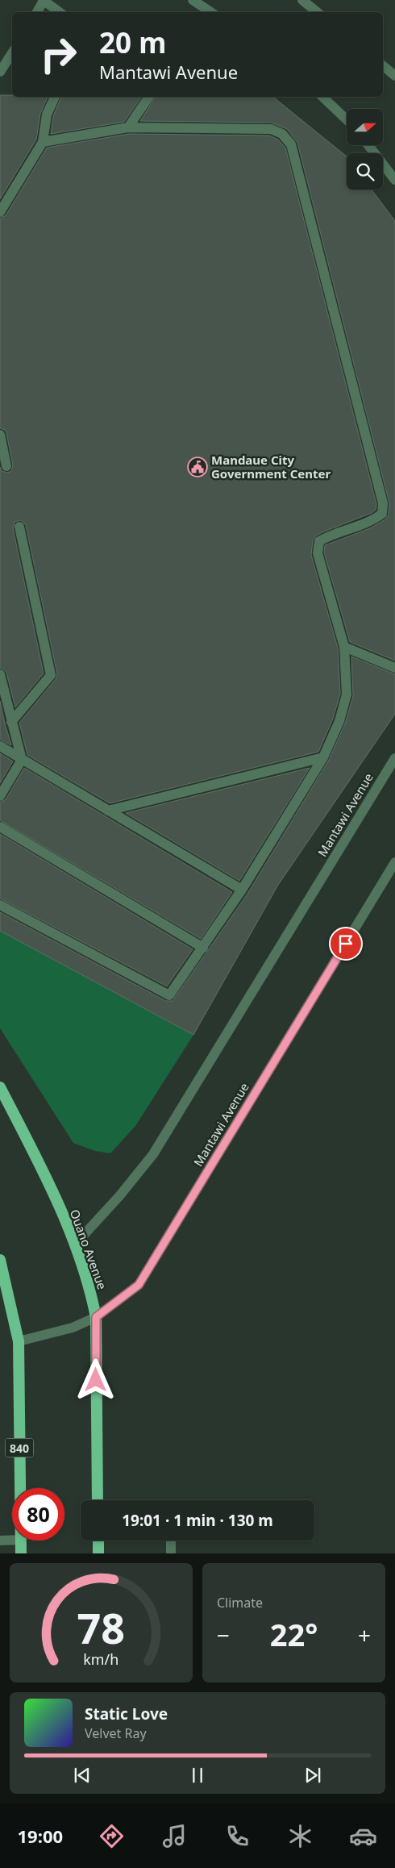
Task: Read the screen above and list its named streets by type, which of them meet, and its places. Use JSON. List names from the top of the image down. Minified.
{"streets":{"highway":["Ouano Avenue","840"],"street":["Mantawi Avenue"]},"crossings":[["Mantawi Avenue","Ouano Avenue"],["Mantawi Avenue","840"]],"places":{"public building":["Mandaue City Government Center"]},"north":"right","page":{"turn":["20 m","Mantawi Avenue"],"limit":"80","trip":"19:01 · 1 min · 130 m","tile":"Climate","heat":["−","22°","+"],"song":["Static Love","Velvet Ray"],"tabs":"19:00","gauge":["78","km/h"]}}
